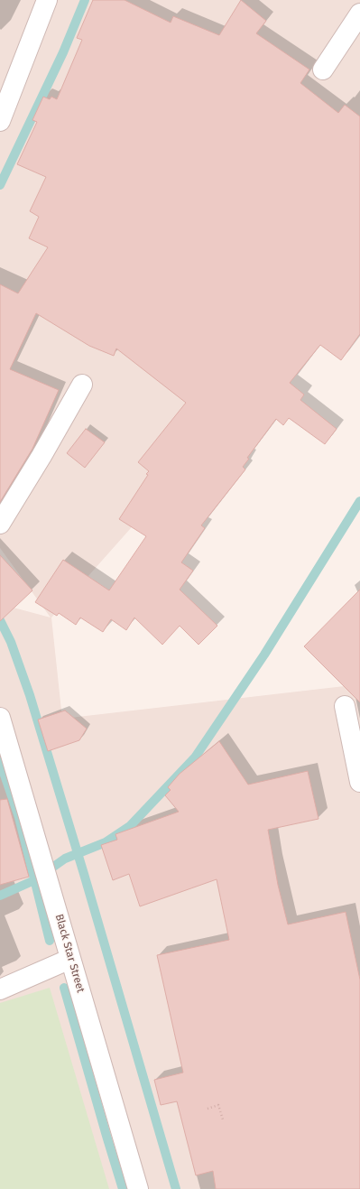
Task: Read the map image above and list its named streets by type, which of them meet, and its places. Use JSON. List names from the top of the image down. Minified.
{"streets":{"street":["Black Star Street"]}}
